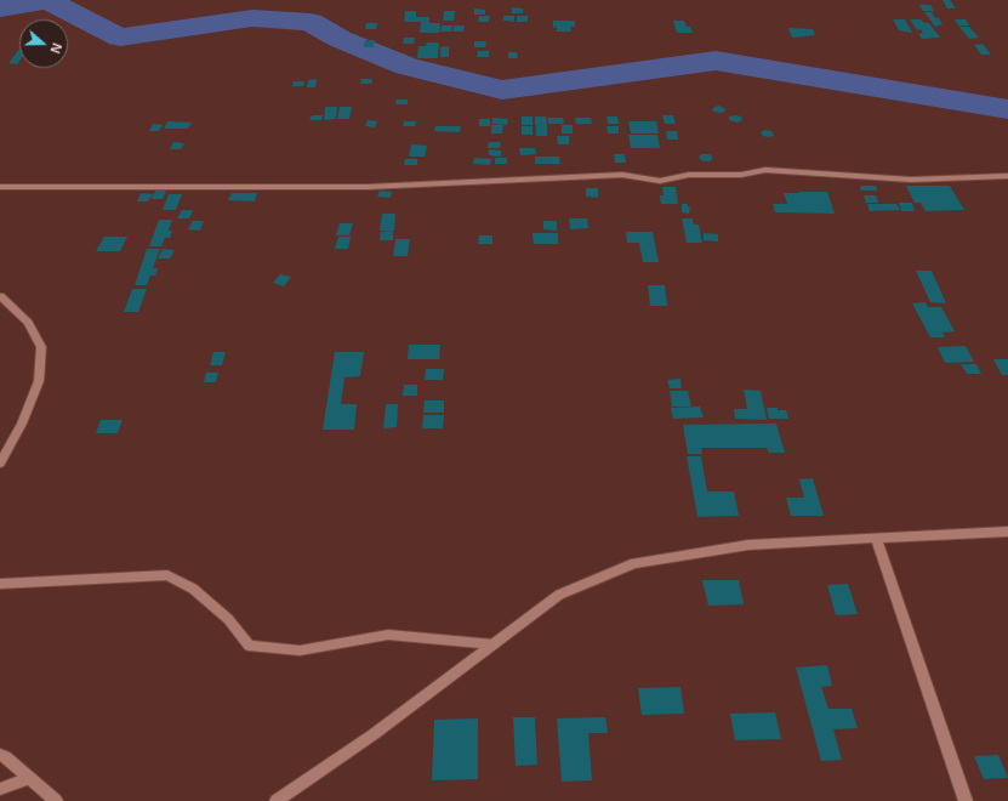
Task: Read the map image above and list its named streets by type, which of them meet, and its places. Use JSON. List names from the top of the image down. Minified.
{"north":"right"}
